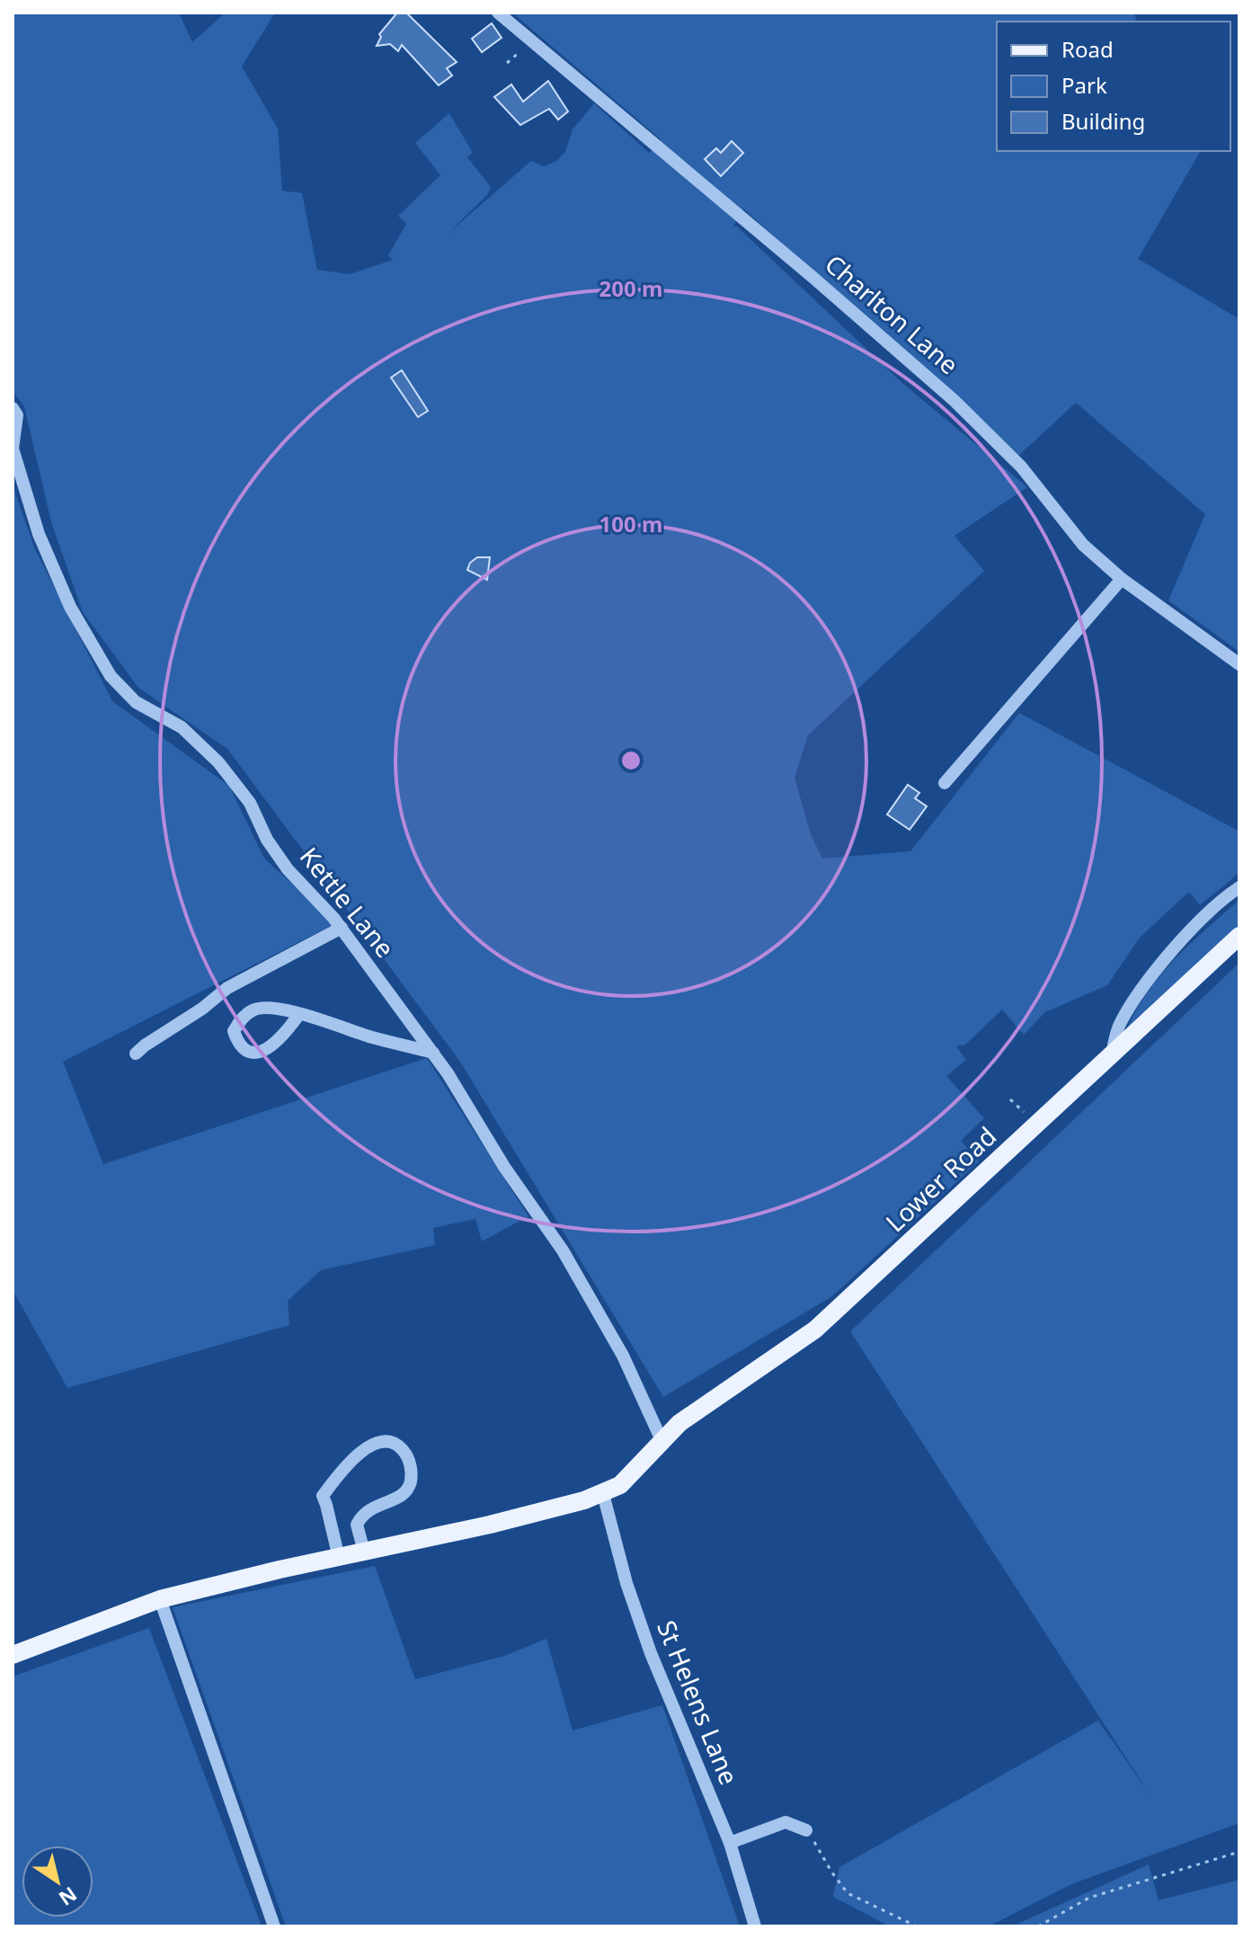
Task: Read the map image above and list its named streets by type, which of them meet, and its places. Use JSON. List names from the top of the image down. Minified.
{"streets":{"main road":["Lower Road"],"street":["Charlton Lane","Kettle Lane","St Helens Lane"]},"crossings":[["Kettle Lane","Lower Road"],["Lower Road","St Helens Lane"]],"legend":["Road","Park","Building"],"north":"bottom right","rings":["200 m","100 m"]}
